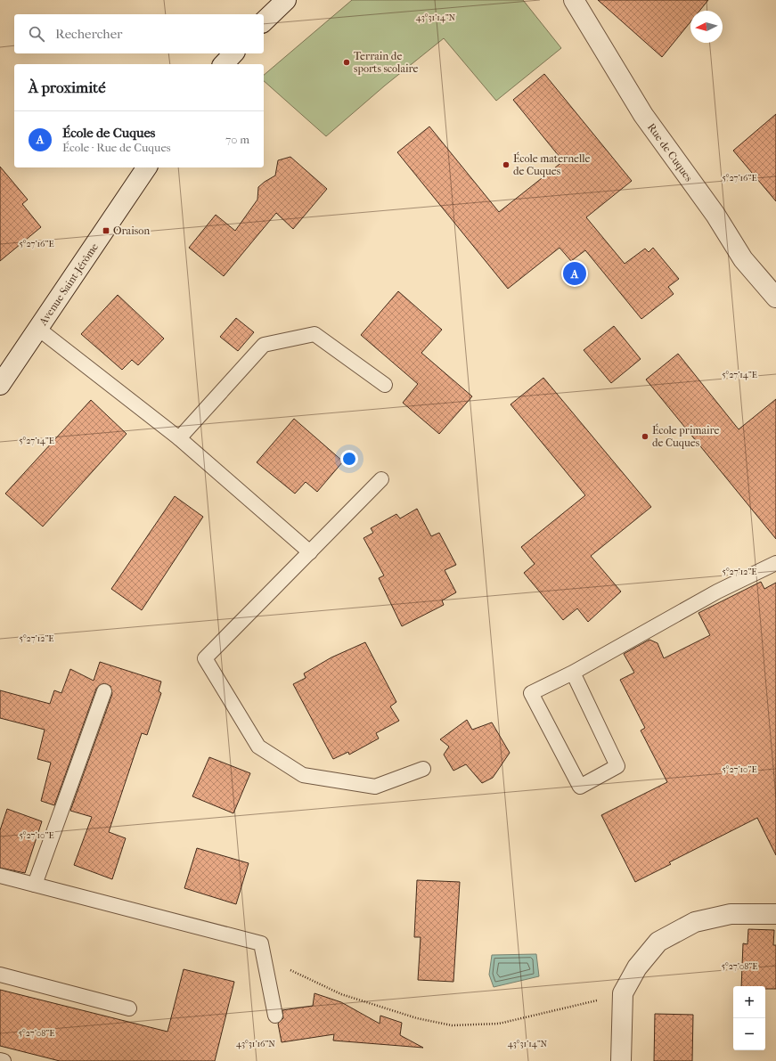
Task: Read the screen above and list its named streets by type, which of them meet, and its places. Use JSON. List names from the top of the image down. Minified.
{"streets":{"street":["Rue de Cuques","Avenue Saint-Jérôme"]},"places":{"other":["Terrain de sports scolaire","École maternelle de Cuques","École primaire de Cuques"],"transit":["Oraison"]},"north":"left","page":{"search":"Rechercher","heading":"À proximité","list":[{"mark":"A","name":"École de Cuques","note":"École · Rue de Cuques","value":"70 m"}],"pins":"A","map_buttons":["+","−"]},"coordinates":["43°31'14\"N","5°27'16\"E","5°27'14\"E","5°27'12\"E","5°27'10\"E","5°27'08\"E","43°31'16\"N"]}
